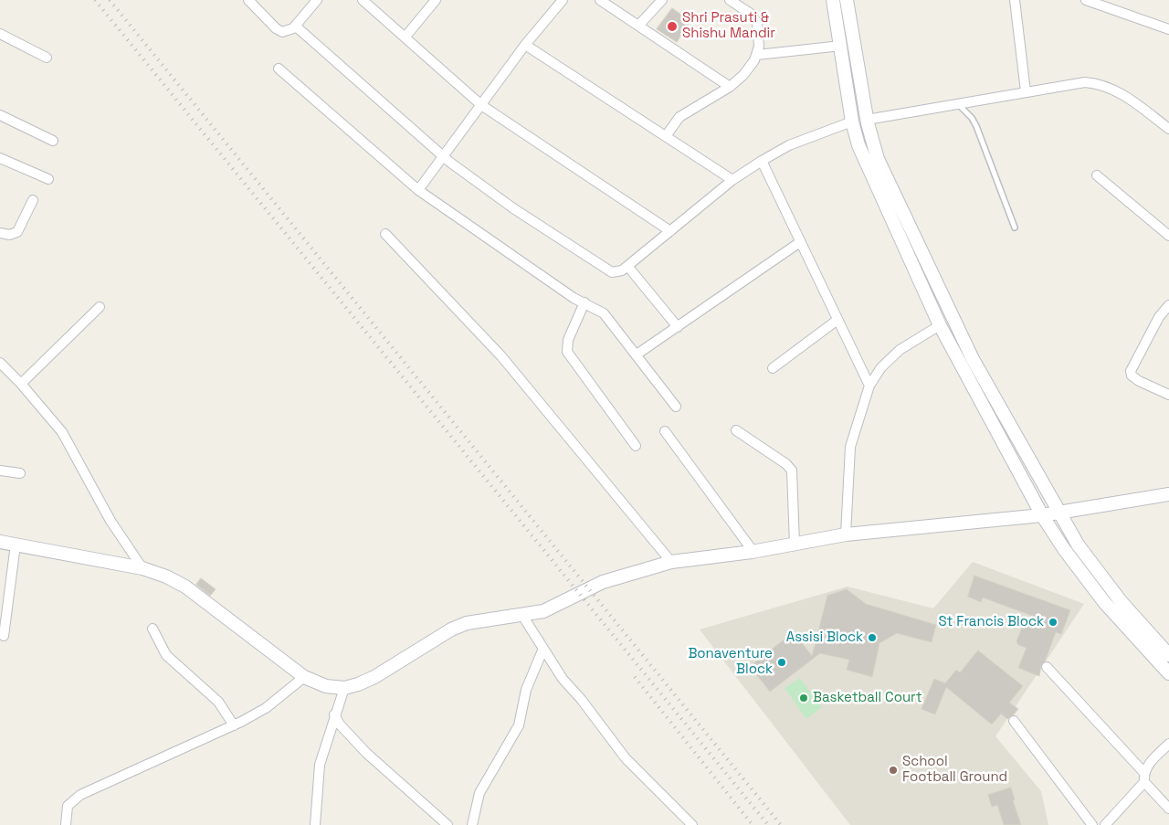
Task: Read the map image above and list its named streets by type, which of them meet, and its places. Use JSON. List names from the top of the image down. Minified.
{"places":["Shri Prasuti & Shishu Mandir","St Francis Block","Assisi Block","Bonaventure Block","Basketball Court","School Football Ground"]}
